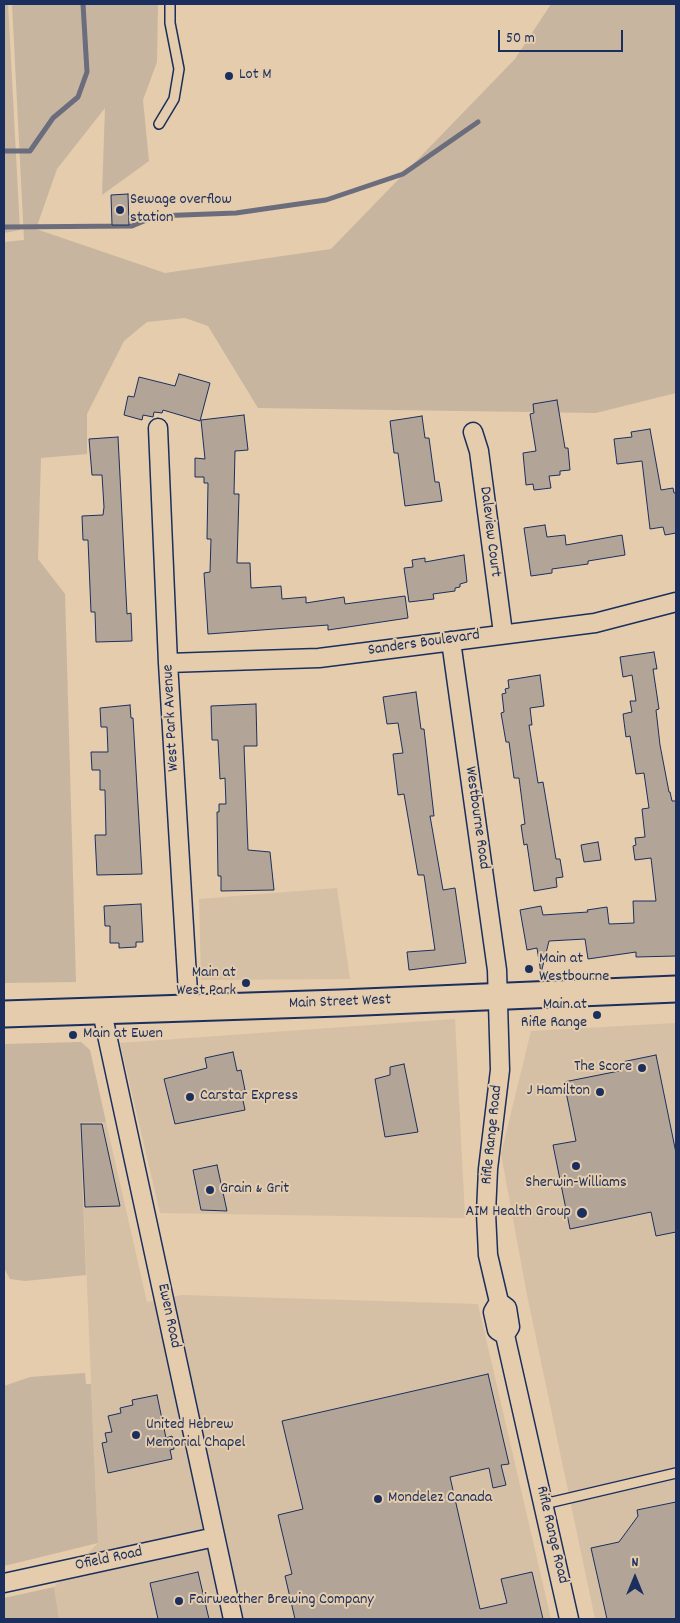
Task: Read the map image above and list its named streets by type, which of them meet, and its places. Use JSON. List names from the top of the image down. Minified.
{"streets":{"main road":["Main Street West"],"street":["Daleview Court","Sanders Boulevard","West Park Avenue","Westbourne Road","Rifle Range Road","Ewen Road","Ofield Road"]},"crossings":[["Daleview Court","Sanders Boulevard"],["Sanders Boulevard","West Park Avenue"],["Sanders Boulevard","Westbourne Road"],["West Park Avenue","Main Street West"],["Westbourne Road","Main Street West"],["Westbourne Road","Rifle Range Road"],["Main Street West","Rifle Range Road"],["Main Street West","Ewen Road"],["Ewen Road","Ofield Road"]],"places":["Lot M","Sewage overflow station","Main at Westbourne","Main at West Park","Main at Rifle Range","Main at Ewen","The Score","J Hamilton","Carstar Express","Sherwin-Williams","Grain & Grit","AIM Health Group","United Hebrew Memorial Chapel","Mondelez Canada","Fairweather Brewing Company"],"scale_bar":"50 m","north":"top"}
